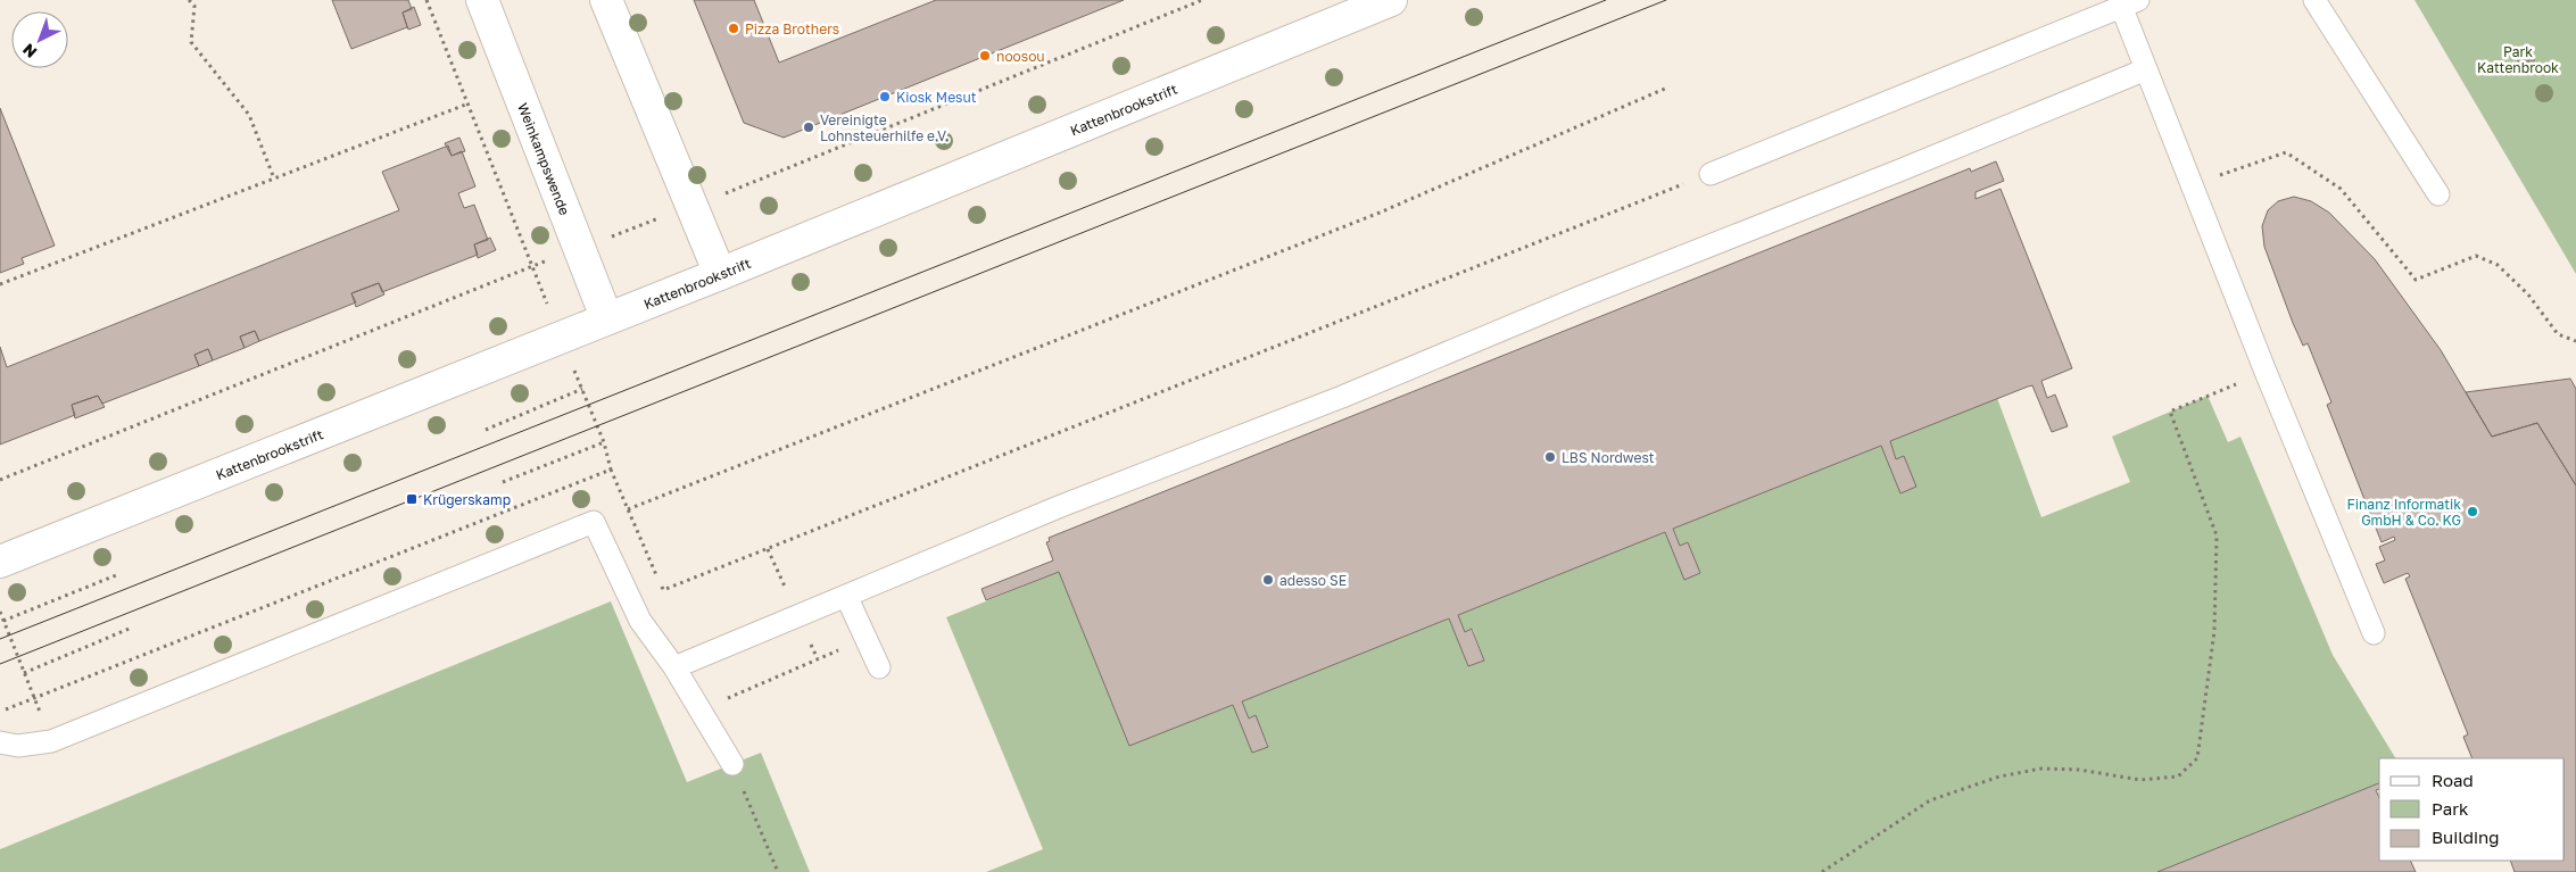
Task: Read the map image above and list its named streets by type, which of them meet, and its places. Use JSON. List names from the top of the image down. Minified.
{"streets":{"main road":["Kattenbrookstrift","Weinkampswende"]},"crossings":[["Kattenbrookstrift","Weinkampswende"]],"parks":["Park Kattenbrook"],"places":{"other":["Pizza Brothers","noosou","Kiosk Mesut","Vereinigte Lohnsteuerhilfe e.V.","LBS Nordwest","Finanz Informatik GmbH & Co. KG","adesso SE"],"transit":["Krügerskamp"]},"legend":["Road","Park","Building"],"north":"bottom left"}
